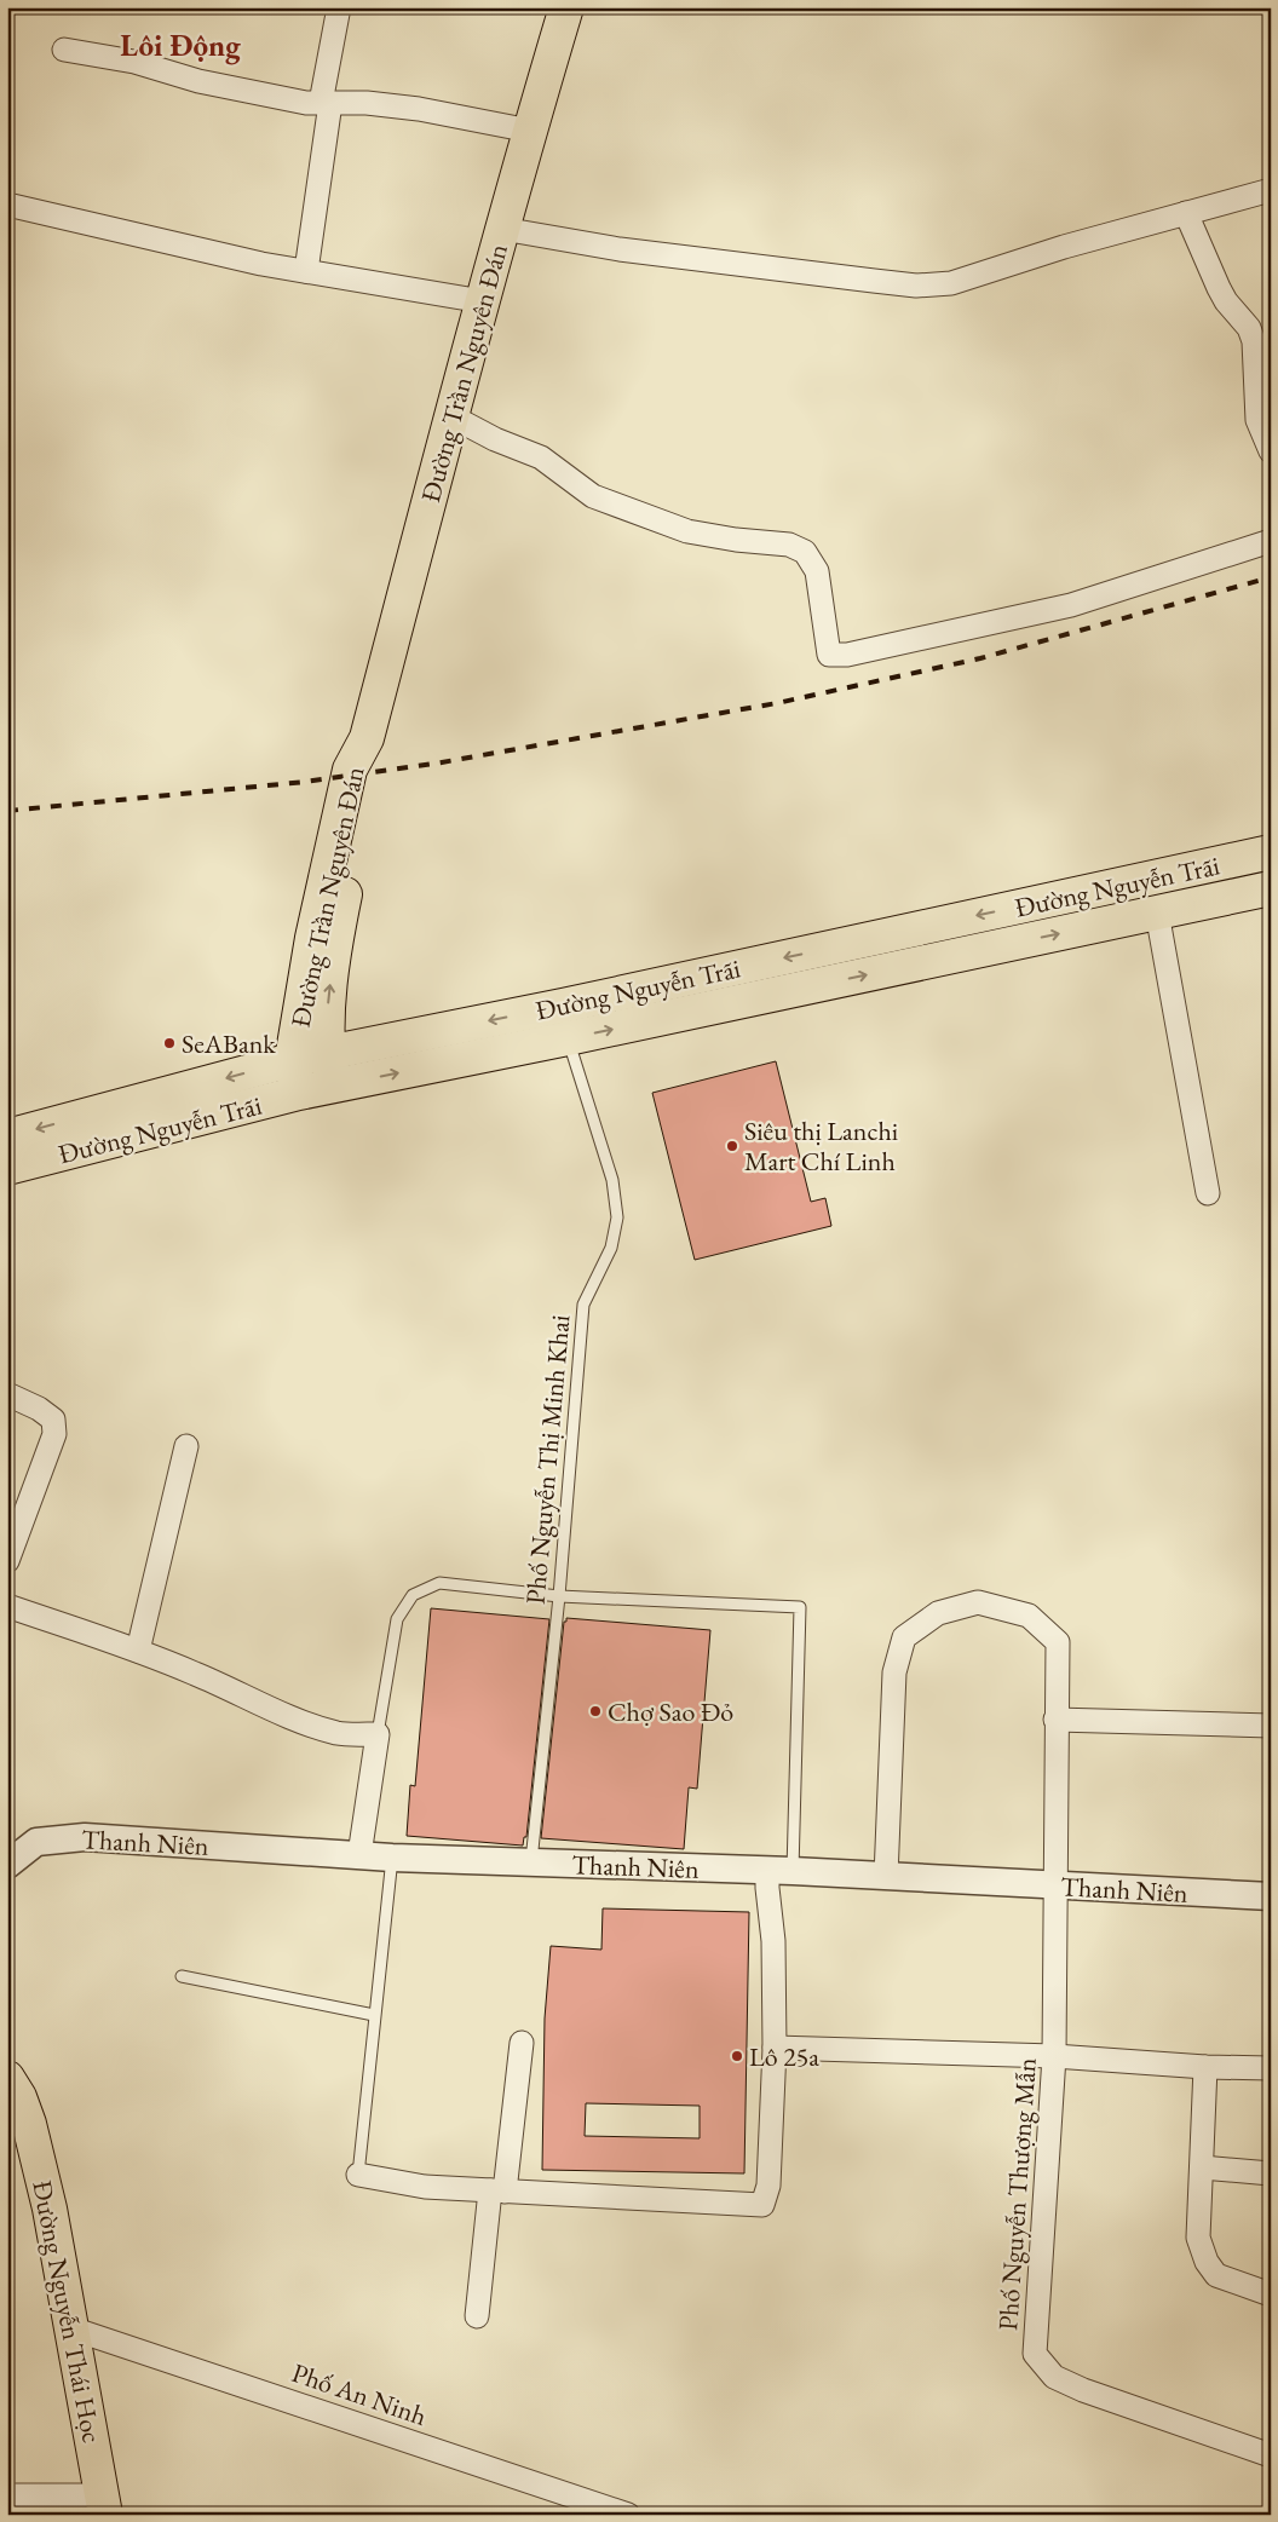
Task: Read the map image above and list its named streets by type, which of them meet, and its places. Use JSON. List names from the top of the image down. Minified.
{"streets":{"highway":["Đường Trần Nguyên Đán","Đường Nguyễn Trãi","Đường Nguyễn Thái Học"],"street":["Thanh Niên","Phố Nguyễn Thượng Mẫn","Phố An Ninh"],"lane":["Phố Nguyễn Thị Minh Khai"]},"crossings":[["Đường Trần Nguyên Đán","Đường Nguyễn Trãi"],["Đường Nguyễn Trãi","Phố Nguyễn Thị Minh Khai"],["Phố Nguyễn Thị Minh Khai","Thanh Niên"],["Thanh Niên","Phố Nguyễn Thượng Mẫn"],["Đường Nguyễn Thái Học","Phố An Ninh"]],"districts":["Lôi Động"],"places":["SeABank","Siêu thị Lanchi Mart Chí Linh","Chợ Sao Đỏ","Lô 25a"]}
